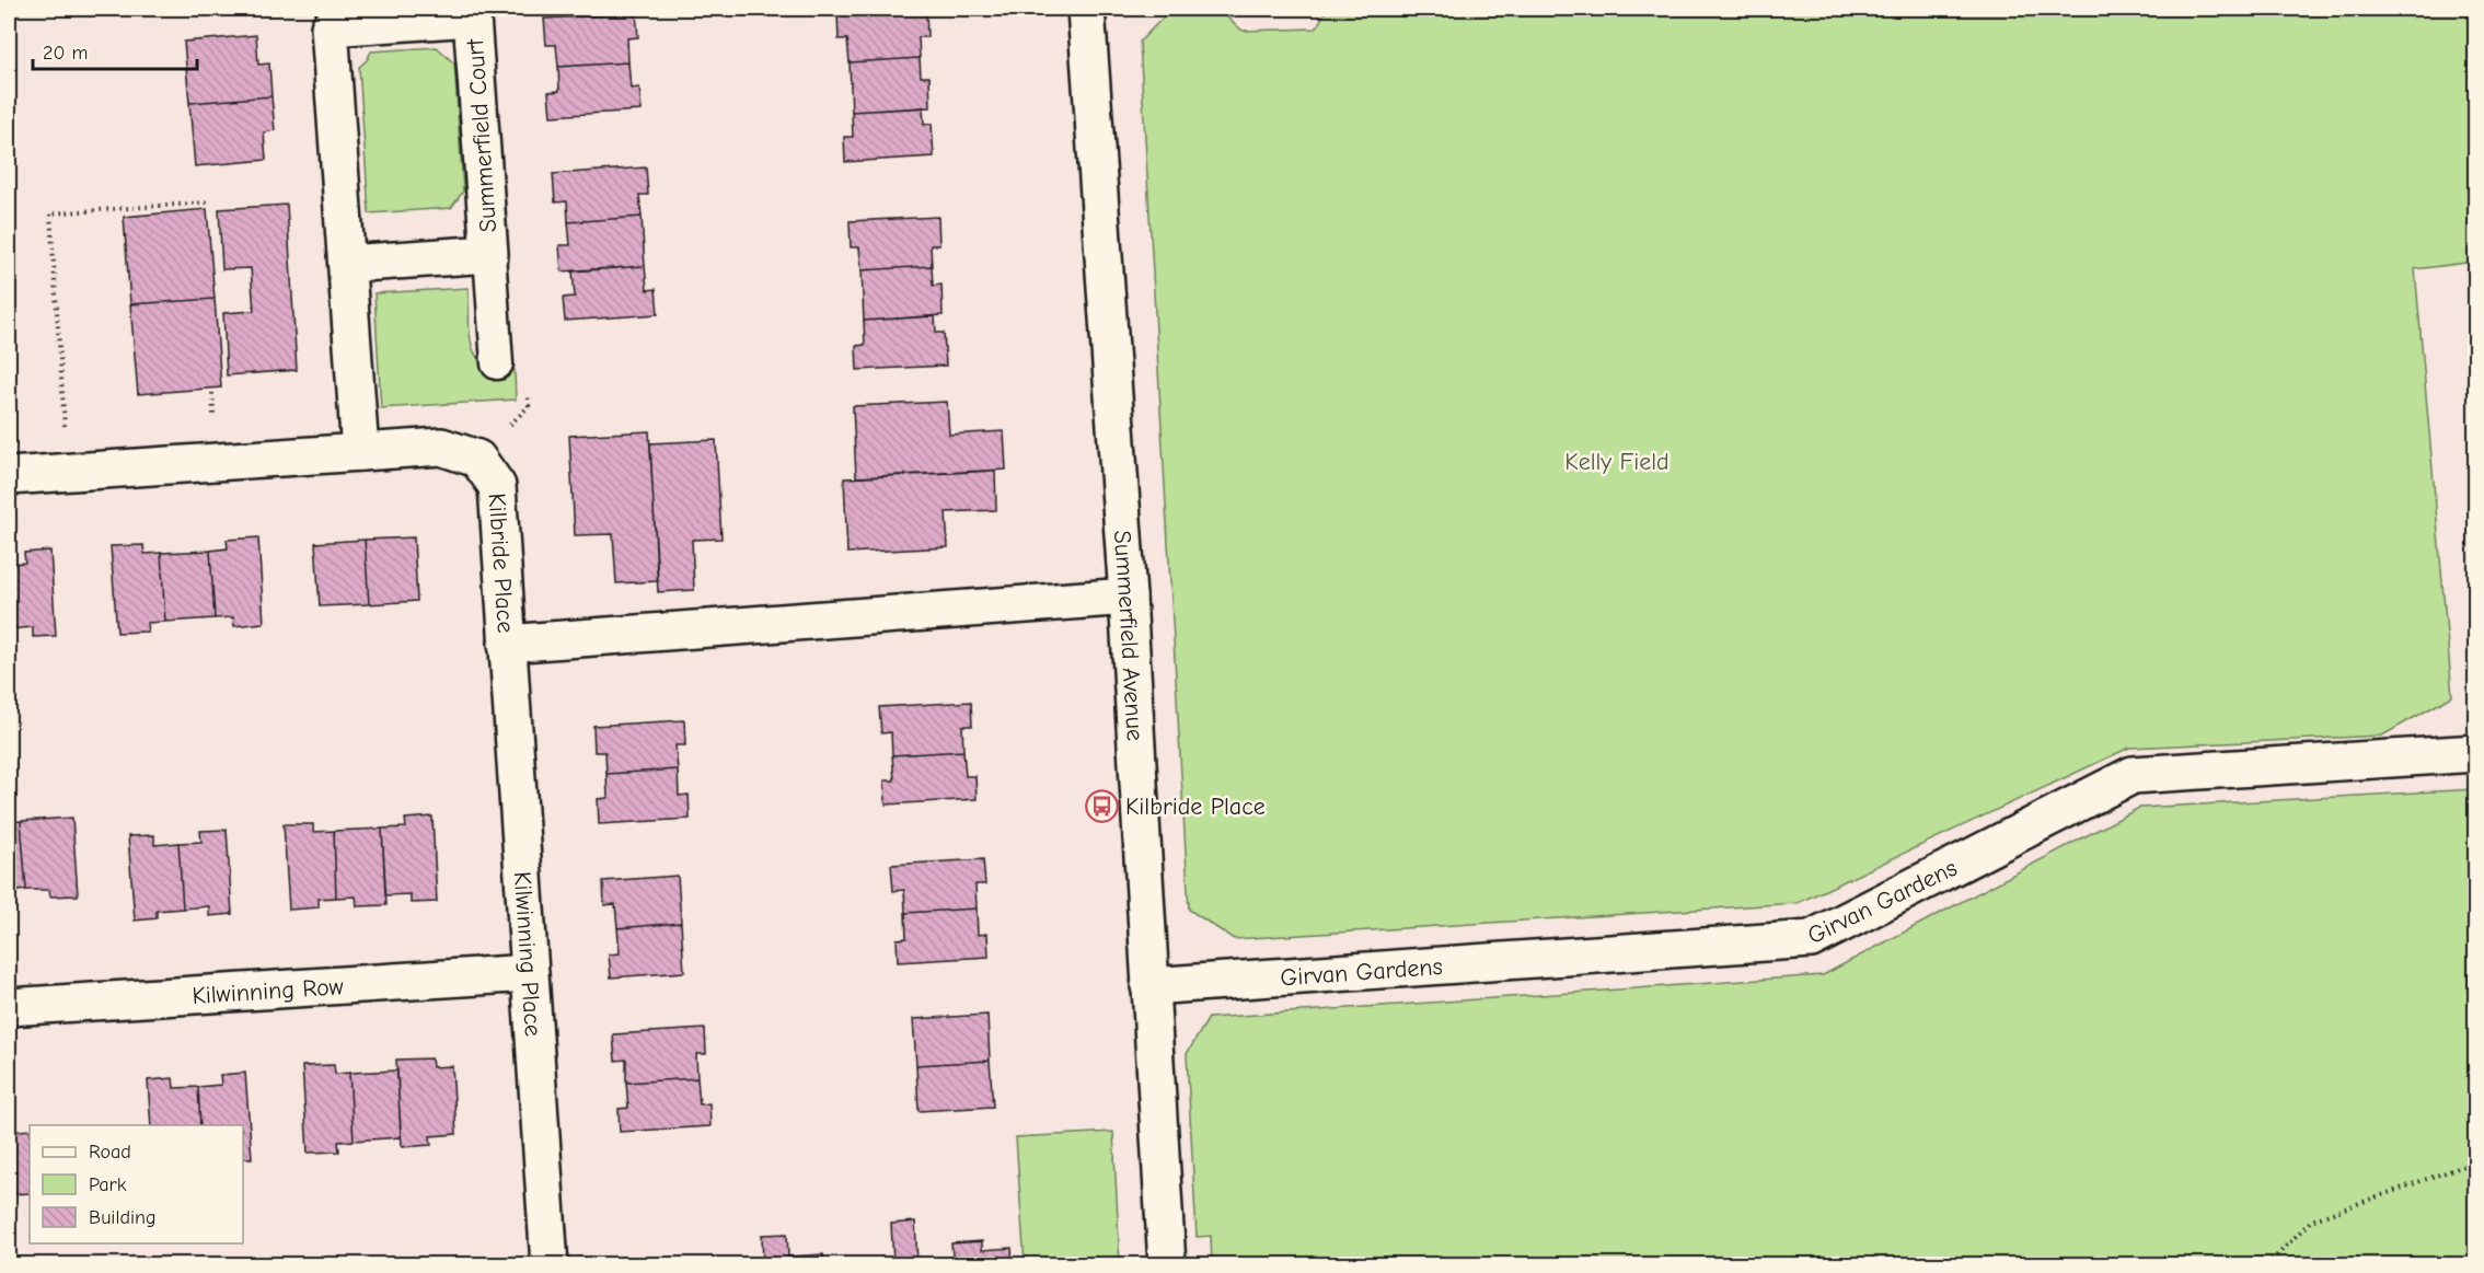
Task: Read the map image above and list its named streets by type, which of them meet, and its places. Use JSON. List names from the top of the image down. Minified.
{"streets":{"street":["Summerfield Court","Kilbride Place","Summerfield Avenue","Girvan Gardens","Kilwinning Place","Kilwinning Row"]},"crossings":[["Summerfield Court","Kilbride Place"],["Kilbride Place","Summerfield Avenue"],["Kilbride Place","Kilwinning Place"],["Summerfield Avenue","Girvan Gardens"],["Kilwinning Place","Kilwinning Row"]],"parks":["Kelly Field"],"places":{"bus stop":["Kilbride Place"]},"legend":["Road","Park","Building"],"scale_bar":"20 m"}
